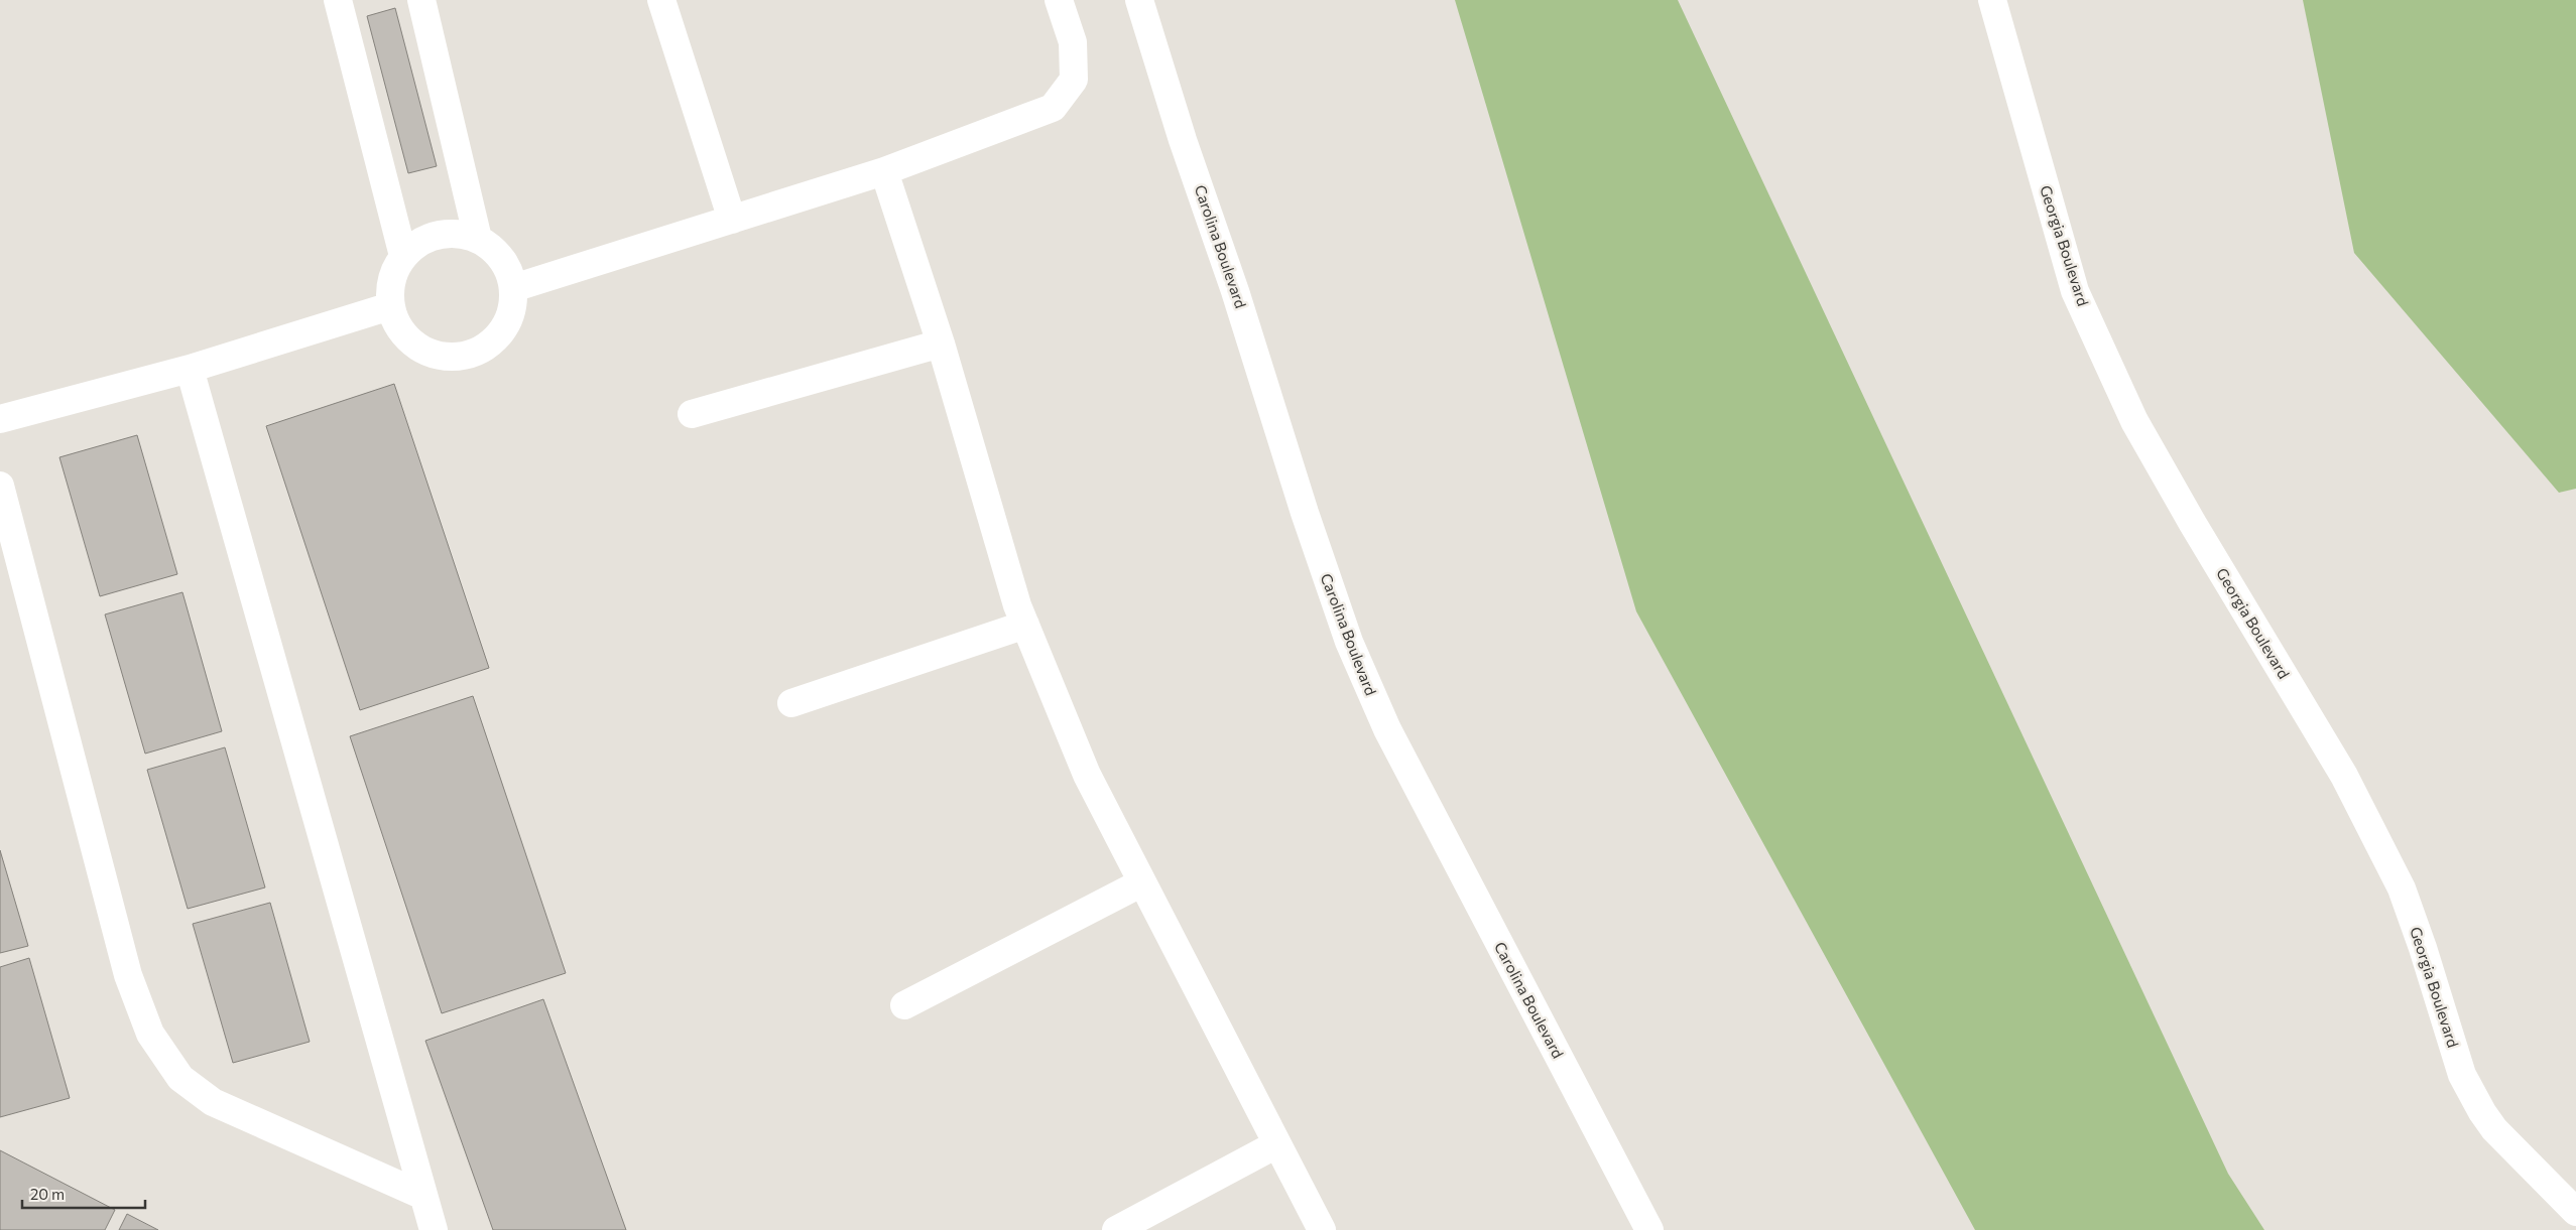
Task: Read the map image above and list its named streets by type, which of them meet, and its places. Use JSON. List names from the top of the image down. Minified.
{"streets":{"street":["Georgia Boulevard","Carolina Boulevard"]},"scale_bar":"20 m"}
